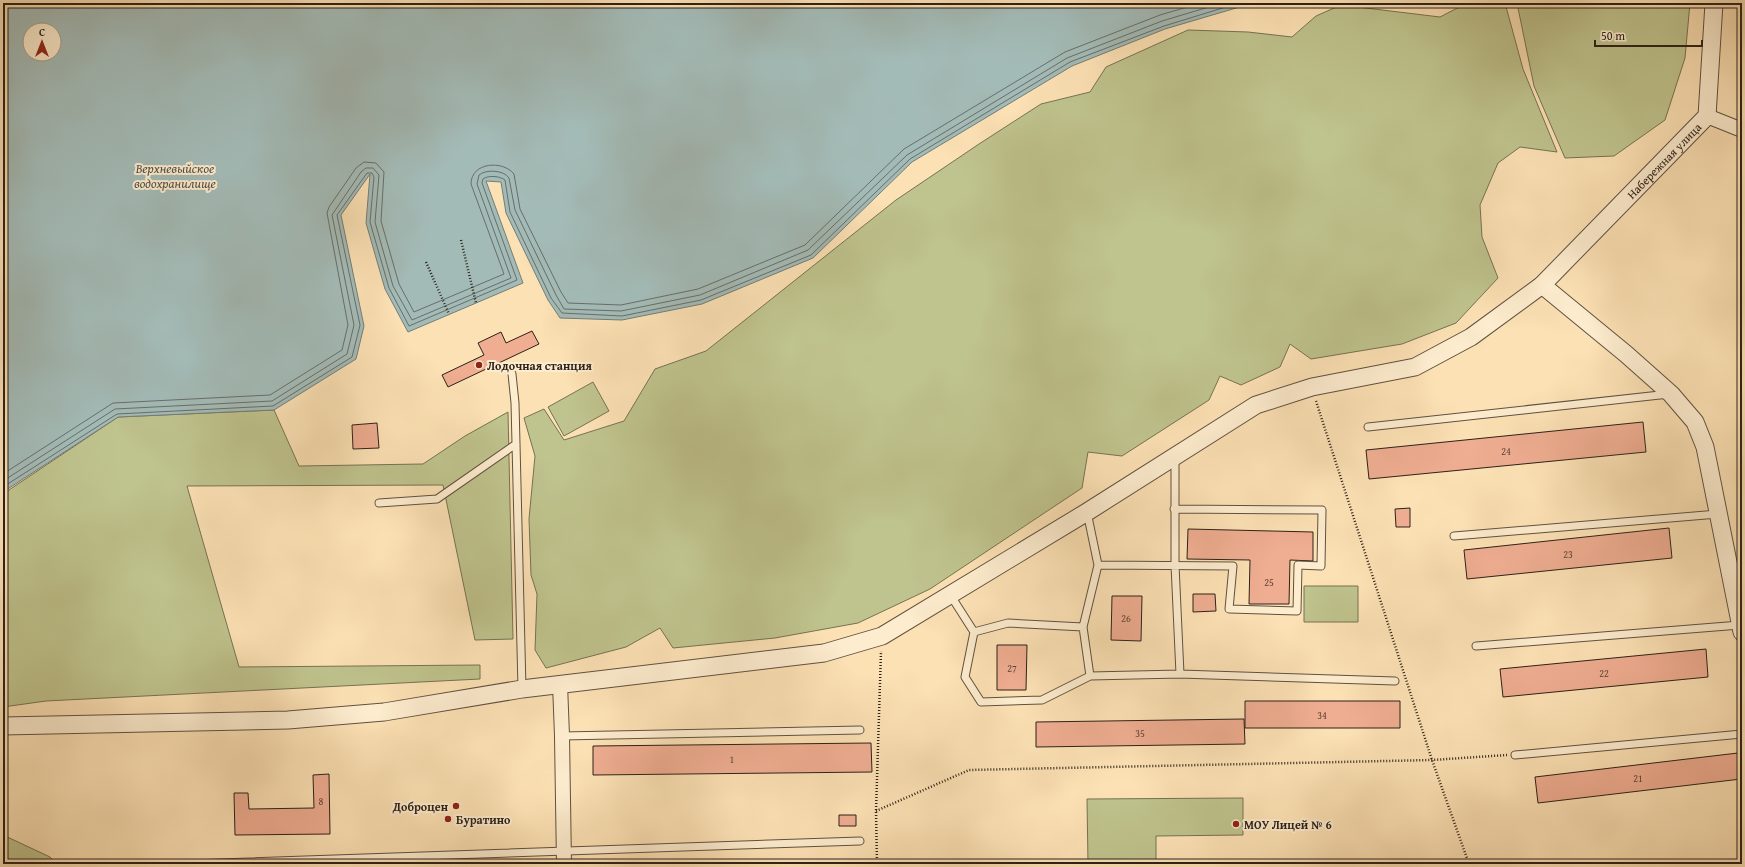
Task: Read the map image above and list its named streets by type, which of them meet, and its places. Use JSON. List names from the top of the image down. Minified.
{"streets":{"street":["Набережная улица"]},"water":["Верхневыйское водохранилище"],"places":["Лодочная станция","Доброцен","Буратино","МОУ Лицей № 6"],"house_numbers":["24","23","25","26","27","22","34","35","1","21","8"],"scale_bar":"50 m","north":"top"}
